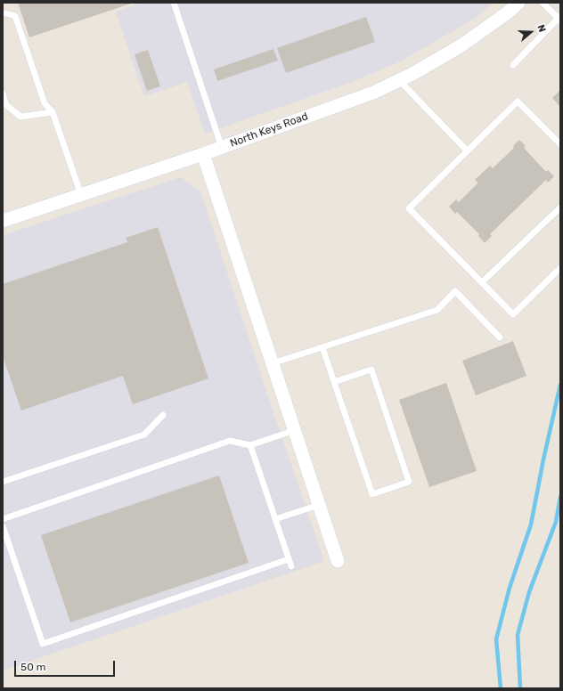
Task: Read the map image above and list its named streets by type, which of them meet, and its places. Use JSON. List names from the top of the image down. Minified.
{"streets":{"street":["North Keys Road"]},"scale_bar":"50 m","north":"right"}
